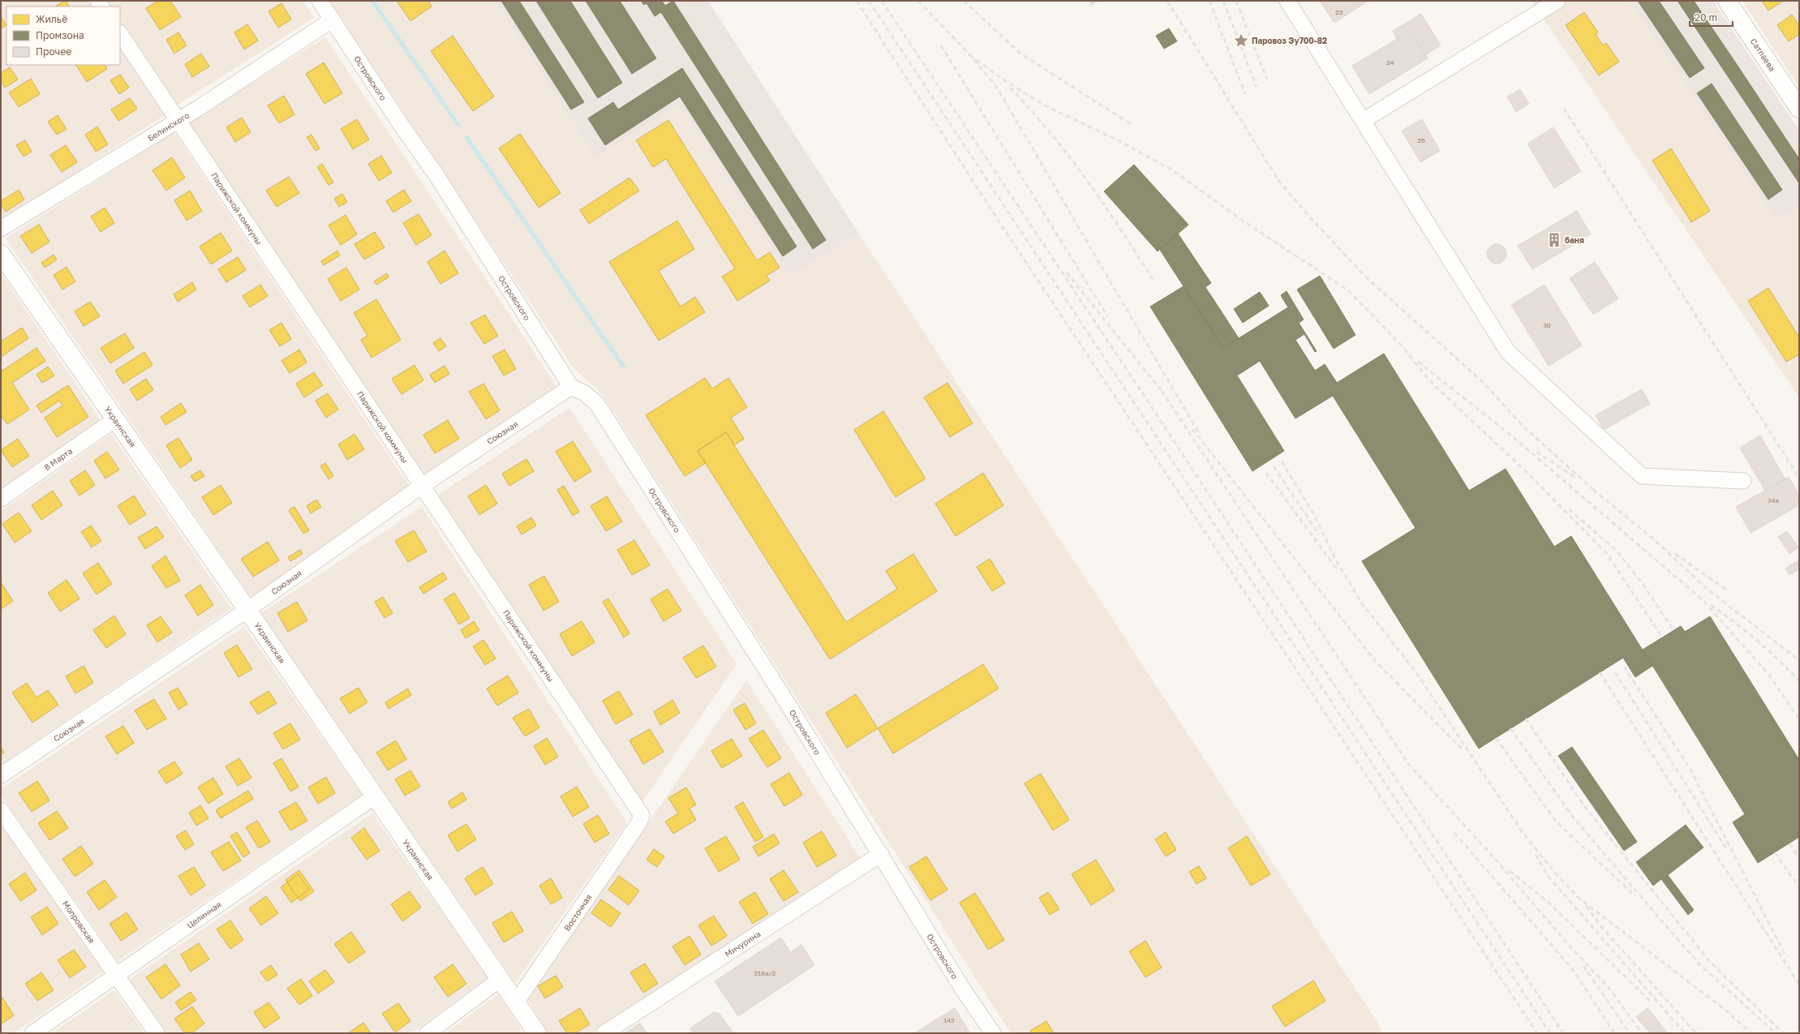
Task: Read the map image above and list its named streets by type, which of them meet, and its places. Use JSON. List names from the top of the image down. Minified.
{"streets":{"street":["Сатпаева","Островского","Белинского","Парижской коммуны","Украинская","Союзная","8 Марта","Восточная","Целинная","Мопровская","Мичурина"]},"crossings":[["Островского","Белинского"],["Островского","Союзная"],["Островского","Мичурина"],["Белинского","Парижской коммуны"],["Парижской коммуны","Союзная"],["Парижской коммуны","Восточная"],["Украинская","Союзная"],["Украинская","8 Марта"],["Украинская","Восточная"],["Украинская","Целинная"],["Целинная","Мопровская"]],"places":{"place":["Паровоз Эу700-82"],"building":["баня"]},"house_numbers":["22","24","26","30","34а","218а/2","143"],"legend":["Жильё","Промзона","Прочее"],"scale_bar":"20 m"}
